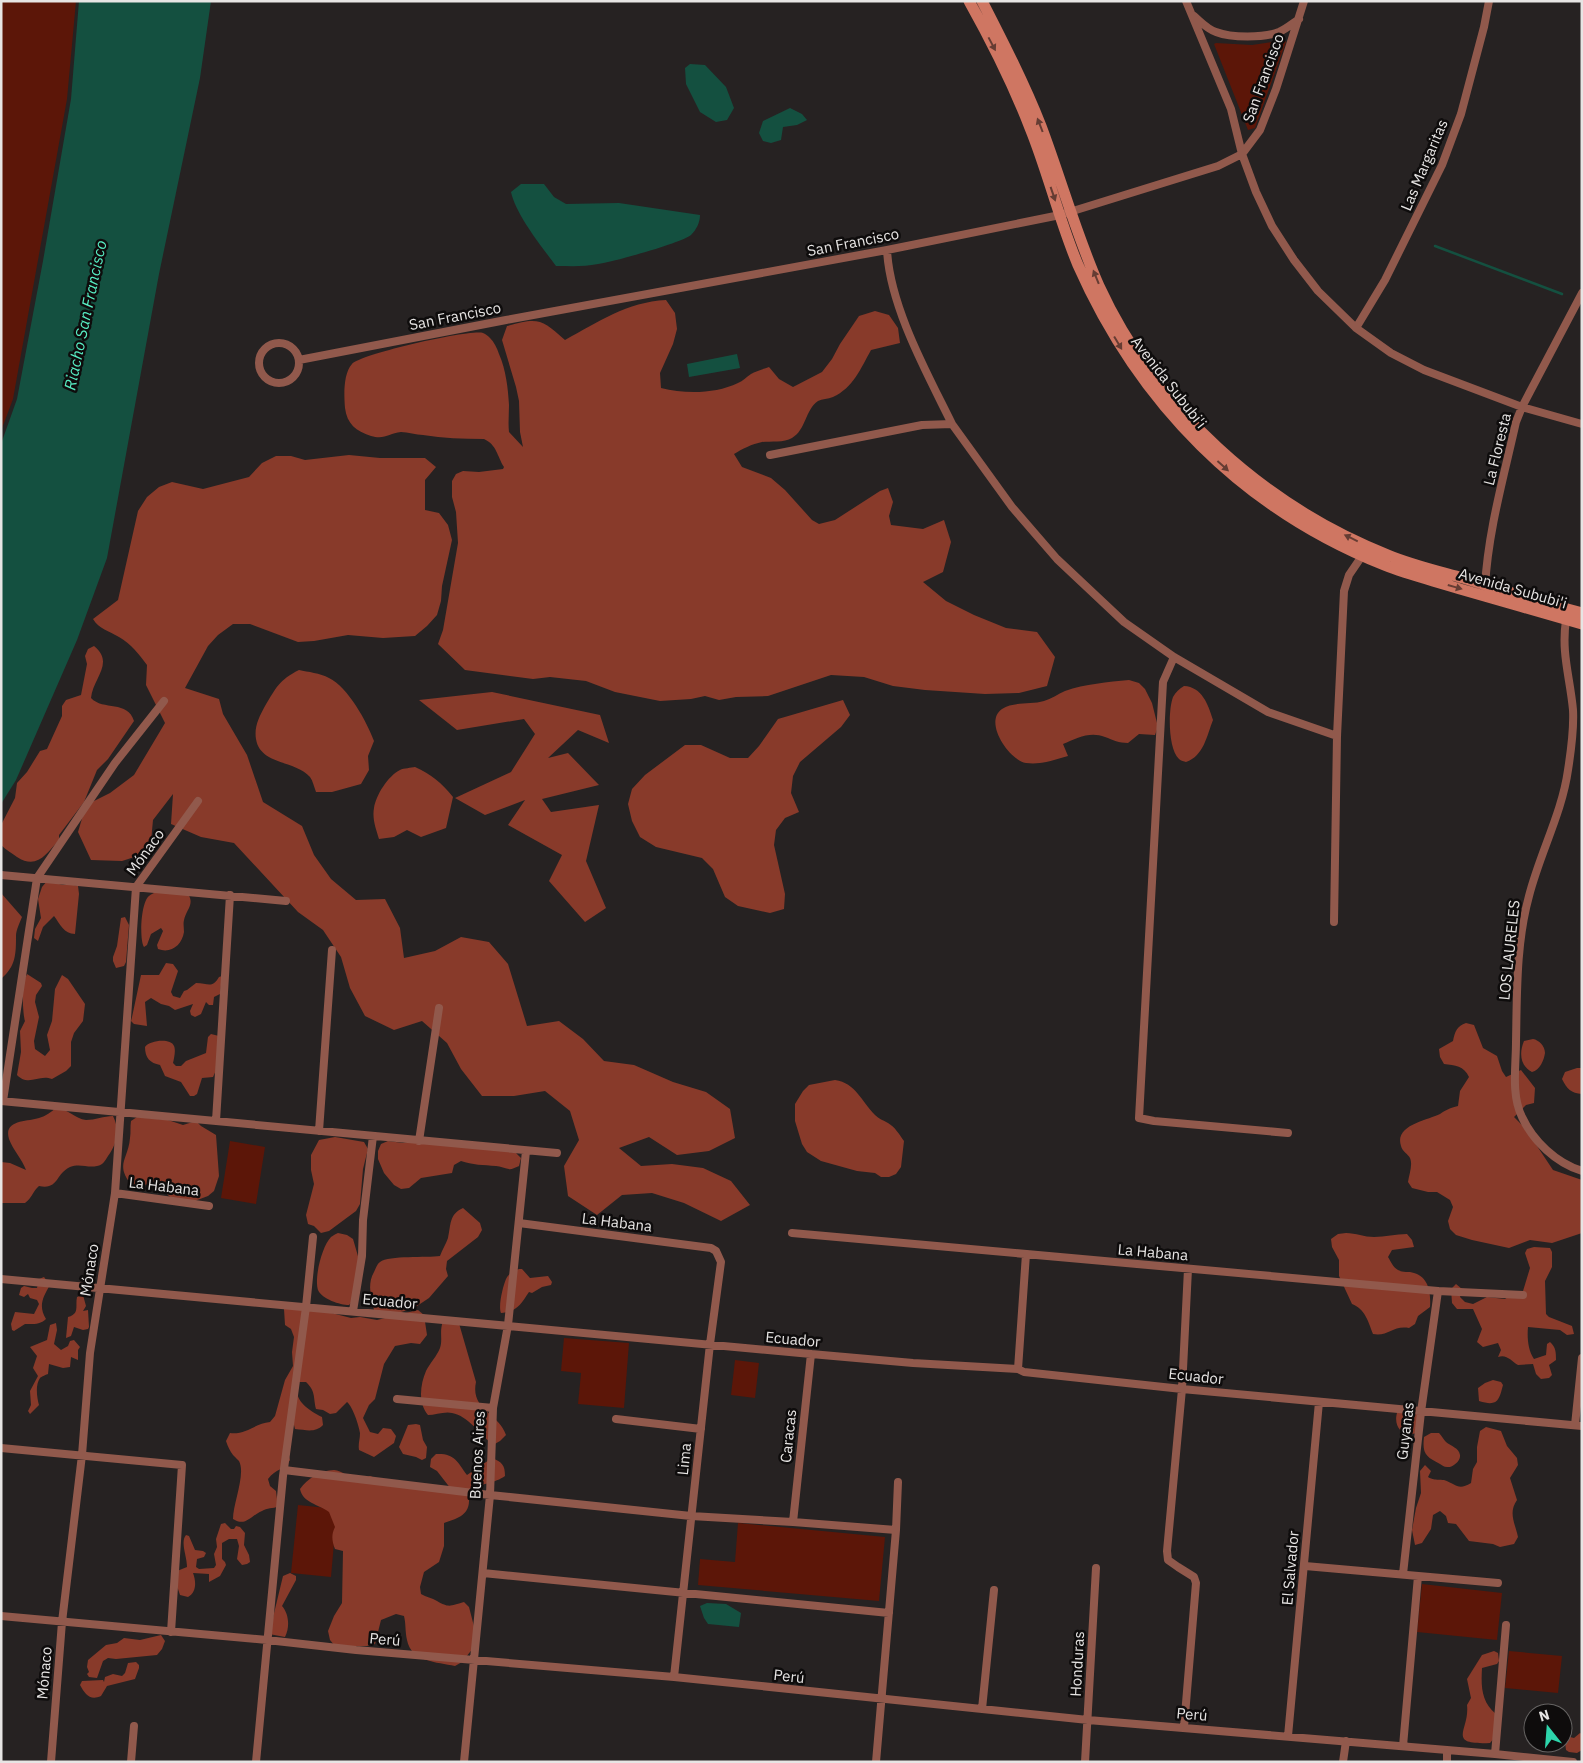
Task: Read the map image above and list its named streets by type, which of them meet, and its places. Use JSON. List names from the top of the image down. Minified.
{"streets":{"street":["San Francisco","Las Margaritas","Avenida Sububi'i","La Floresta","Mónaco","LOS LAURELES","La Habana","Ecuador","Guyanas","Caracas","Buenos Aires","Lima","El Salvador","Perú","Honduras"]},"crossings":[["San Francisco","Avenida Sububi'i"],["Avenida Sububi'i","La Floresta"],["Avenida Sububi'i","LOS LAURELES"],["Mónaco","La Habana"],["Mónaco","Ecuador"],["Mónaco","Perú"],["La Habana","Guyanas"],["La Habana","Buenos Aires"],["La Habana","Lima"],["Ecuador","Guyanas"],["Ecuador","Caracas"],["Ecuador","Buenos Aires"],["Ecuador","Lima"],["Ecuador","El Salvador"],["Buenos Aires","Perú"],["Lima","Perú"],["El Salvador","Perú"],["Perú","Honduras"]],"water":["Riacho San Francisco"],"north":"top"}
